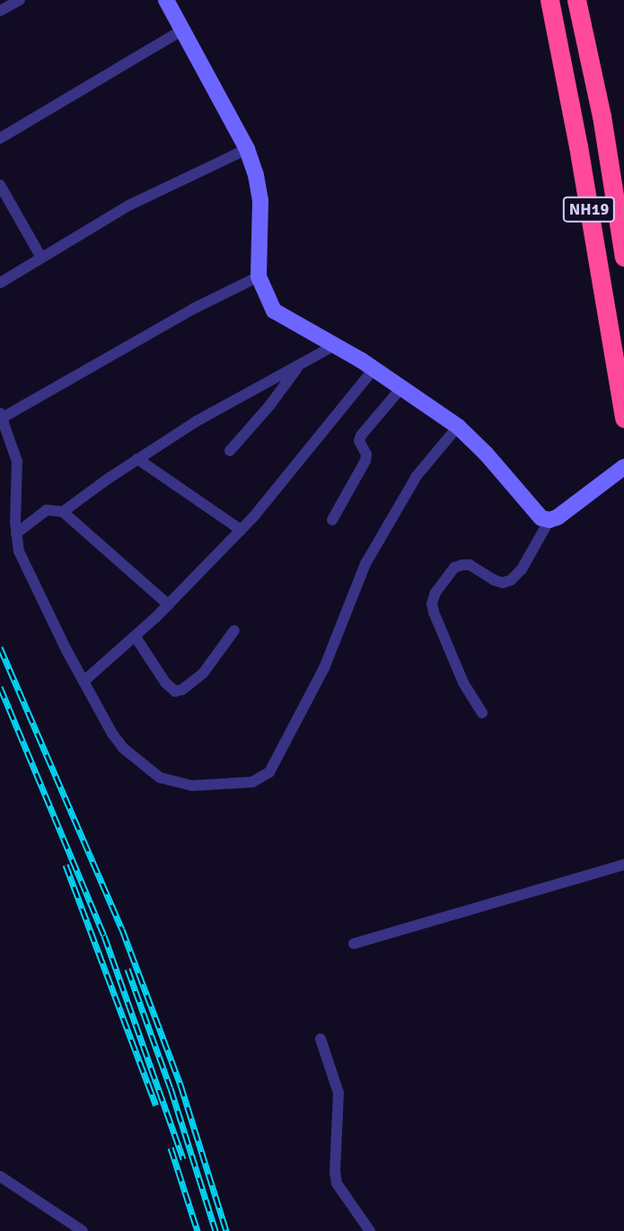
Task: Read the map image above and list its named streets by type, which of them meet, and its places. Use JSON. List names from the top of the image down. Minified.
{"streets":{"highway":["NH19"]}}
